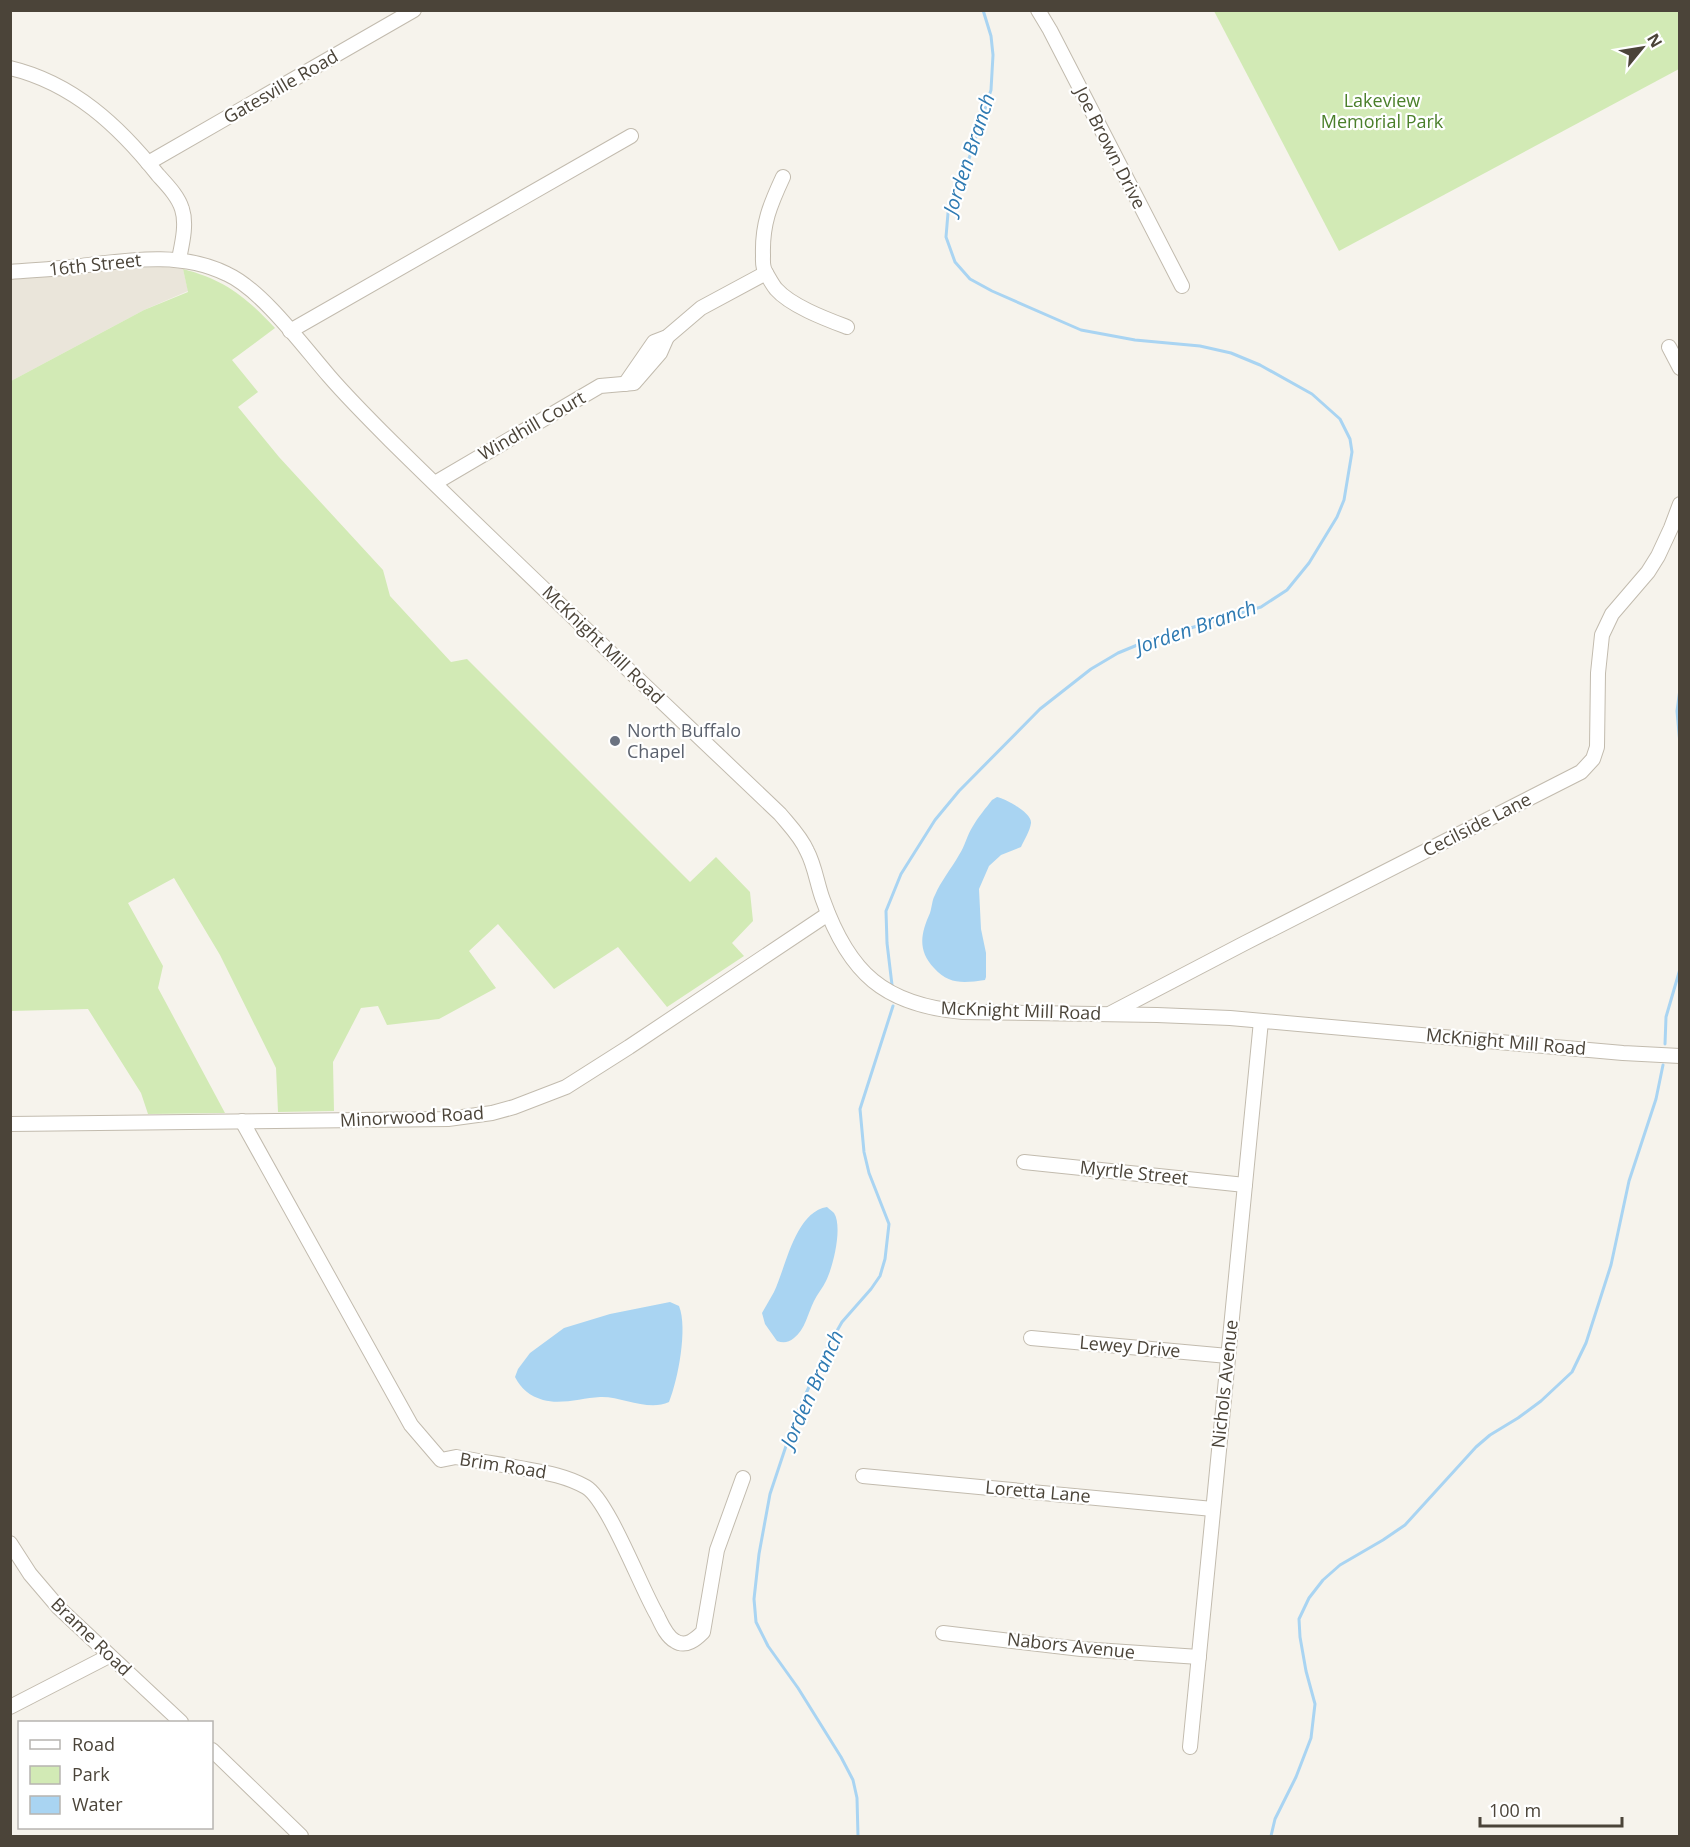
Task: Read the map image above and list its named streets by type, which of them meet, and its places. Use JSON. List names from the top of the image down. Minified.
{"streets":{"street":["Gatesville Road","Joe Brown Drive","16th Street","Windhill Court","McKnight Mill Road","Cecilside Lane","Minorwood Road","Myrtle Street","Lewey Drive","Nichols Avenue","Brim Road","Loretta Lane","Brame Road","Nabors Avenue"]},"crossings":[["16th Street","McKnight Mill Road"],["Windhill Court","McKnight Mill Road"],["McKnight Mill Road","Cecilside Lane"],["McKnight Mill Road","Minorwood Road"],["McKnight Mill Road","Nichols Avenue"],["Minorwood Road","Brim Road"],["Myrtle Street","Nichols Avenue"],["Lewey Drive","Nichols Avenue"],["Nichols Avenue","Loretta Lane"],["Nichols Avenue","Nabors Avenue"]],"water":["Jorden Branch"],"parks":["Lakeview Memorial Park"],"places":["North Buffalo Chapel"],"legend":["Road","Park","Water"],"scale_bar":"100 m","north":"top right"}
